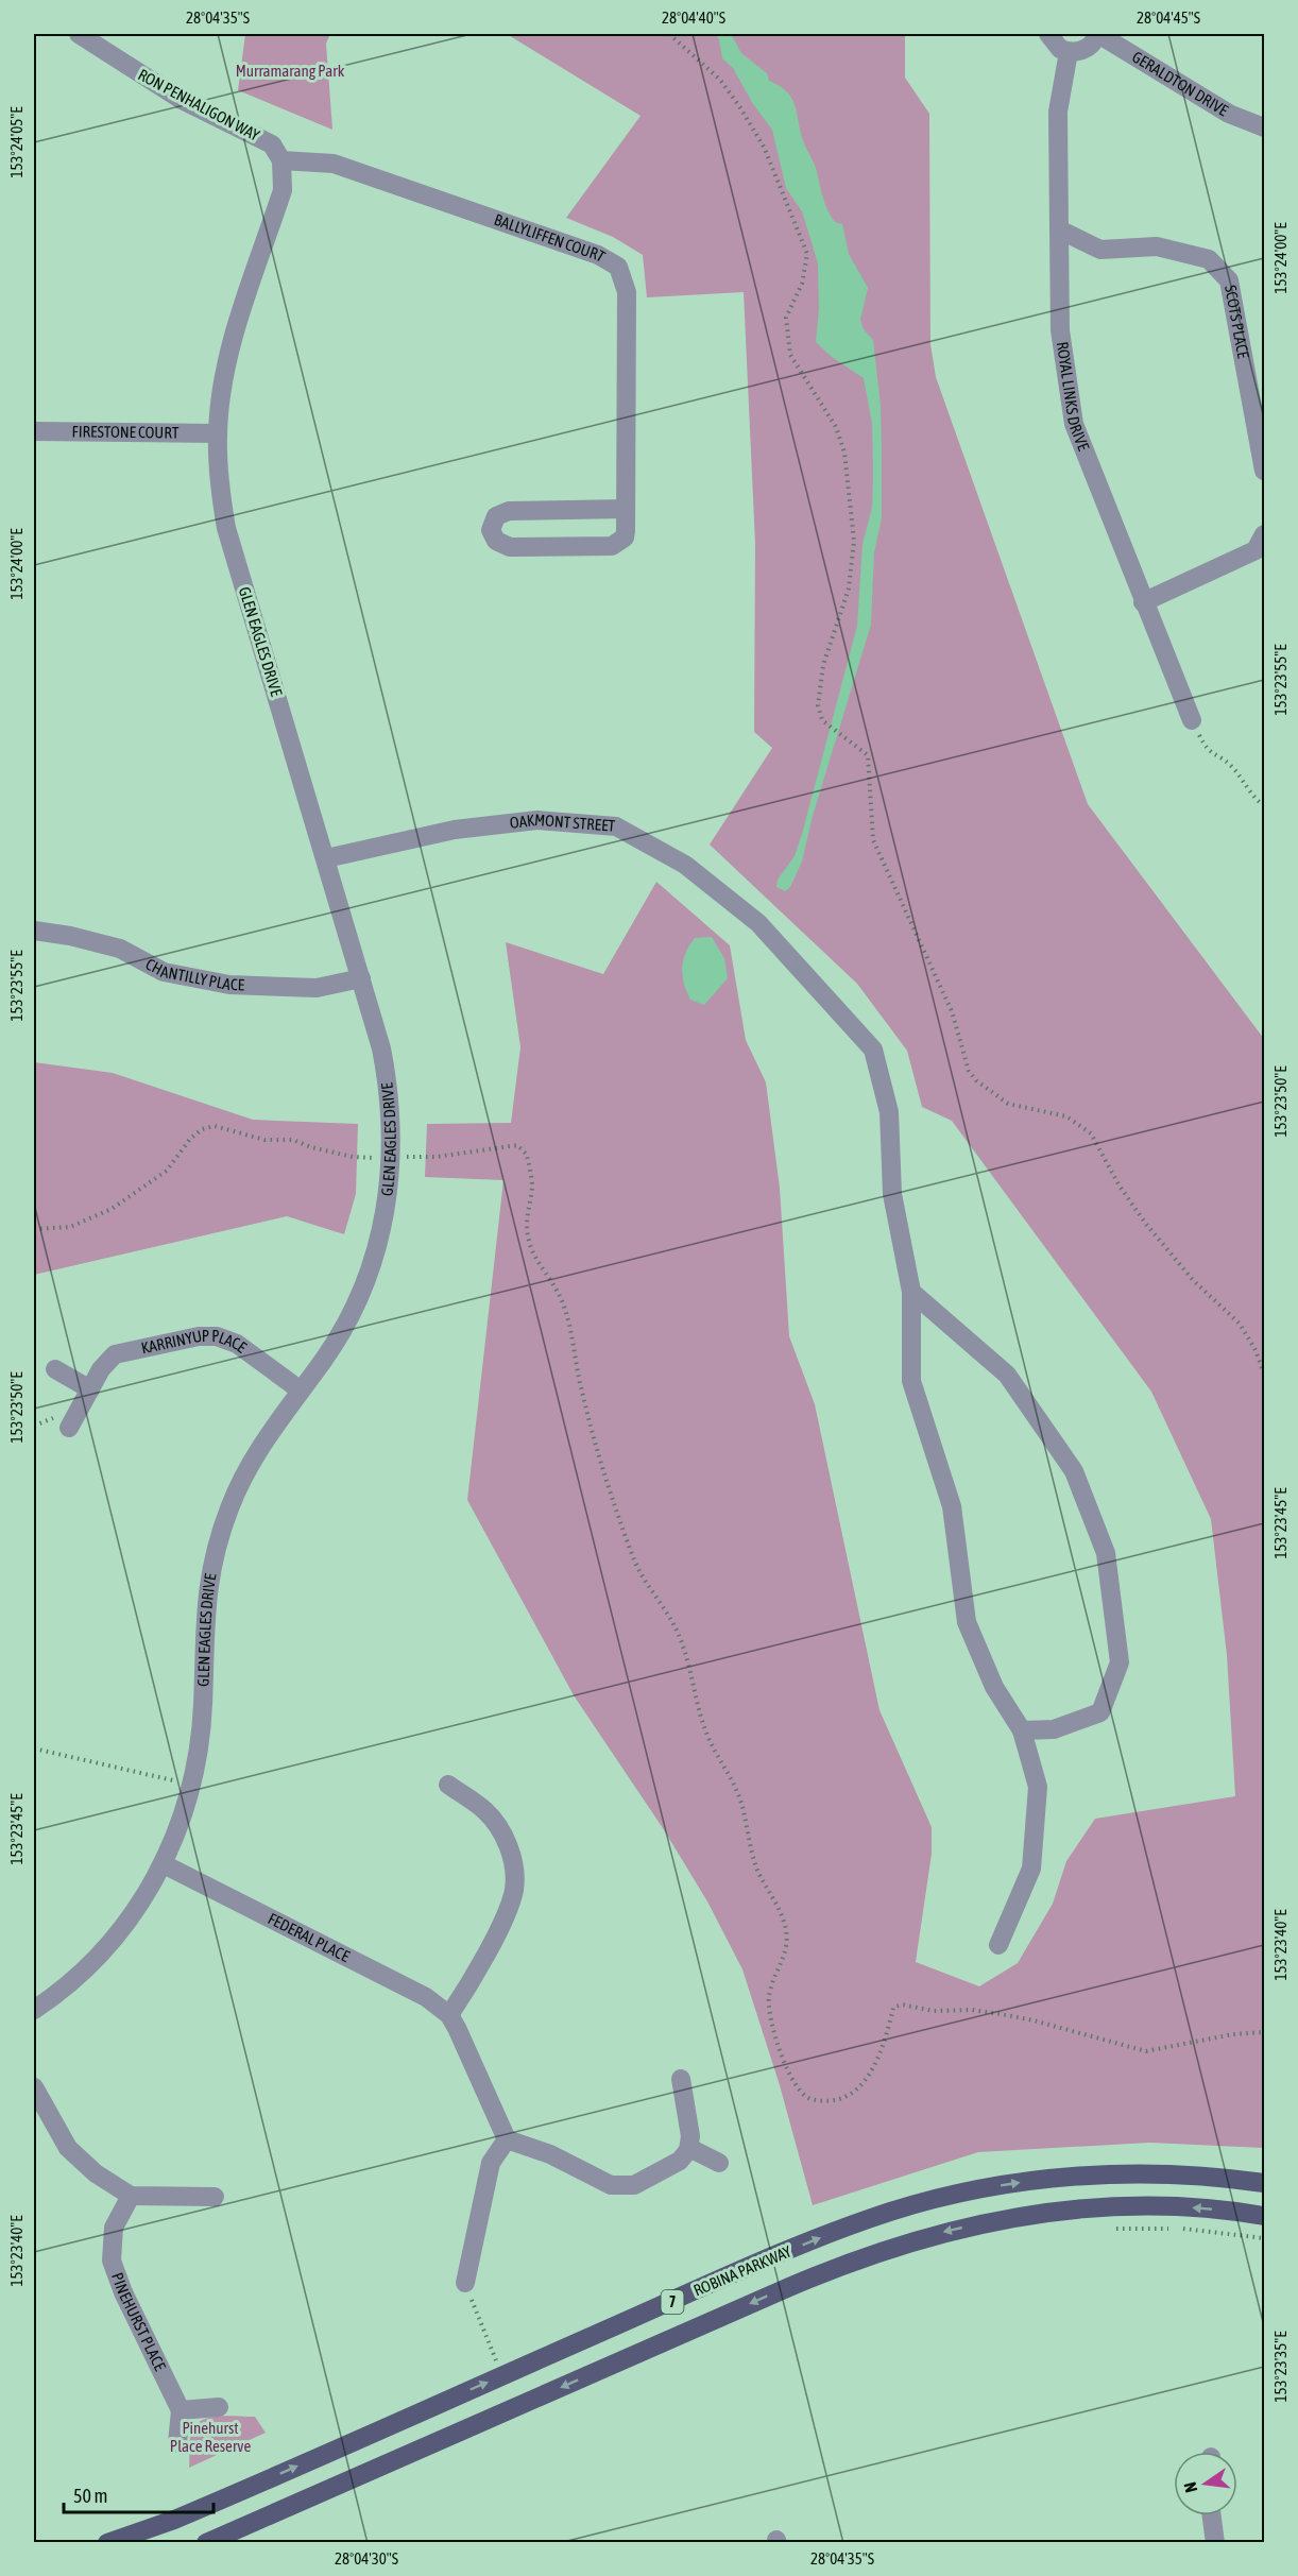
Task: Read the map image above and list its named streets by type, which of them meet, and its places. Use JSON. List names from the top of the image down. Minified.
{"streets":{"main road":["ROBINA PARKWAY","7"],"street":["GERALDTON DRIVE","RON PENHALIGON WAY","BALLYLIFFEN COURT","SCOTS PLACE","ROYAL LINKS DRIVE","FIRESTONE COURT","GLEN EAGLES DRIVE","OAKMONT STREET","CHANTILLY PLACE","KARRINYUP PLACE","FEDERAL PLACE","PINEHURST PLACE"]},"crossings":[["RON PENHALIGON WAY","BALLYLIFFEN COURT"],["RON PENHALIGON WAY","GLEN EAGLES DRIVE"],["BALLYLIFFEN COURT","GLEN EAGLES DRIVE"],["SCOTS PLACE","ROYAL LINKS DRIVE"],["FIRESTONE COURT","GLEN EAGLES DRIVE"],["GLEN EAGLES DRIVE","OAKMONT STREET"],["GLEN EAGLES DRIVE","CHANTILLY PLACE"],["GLEN EAGLES DRIVE","KARRINYUP PLACE"],["GLEN EAGLES DRIVE","FEDERAL PLACE"]],"parks":["Murramarang Park","Pinehurst Place Reserve"],"scale_bar":"50 m","north":"left","coordinates":["28°04'35\"S","28°04'40\"S","28°04'45\"S","153°24'05\"E","153°24'00\"E","153°23'55\"E","153°23'50\"E","153°23'45\"E","153°23'40\"E","153°23'35\"E","28°04'30\"S"]}
